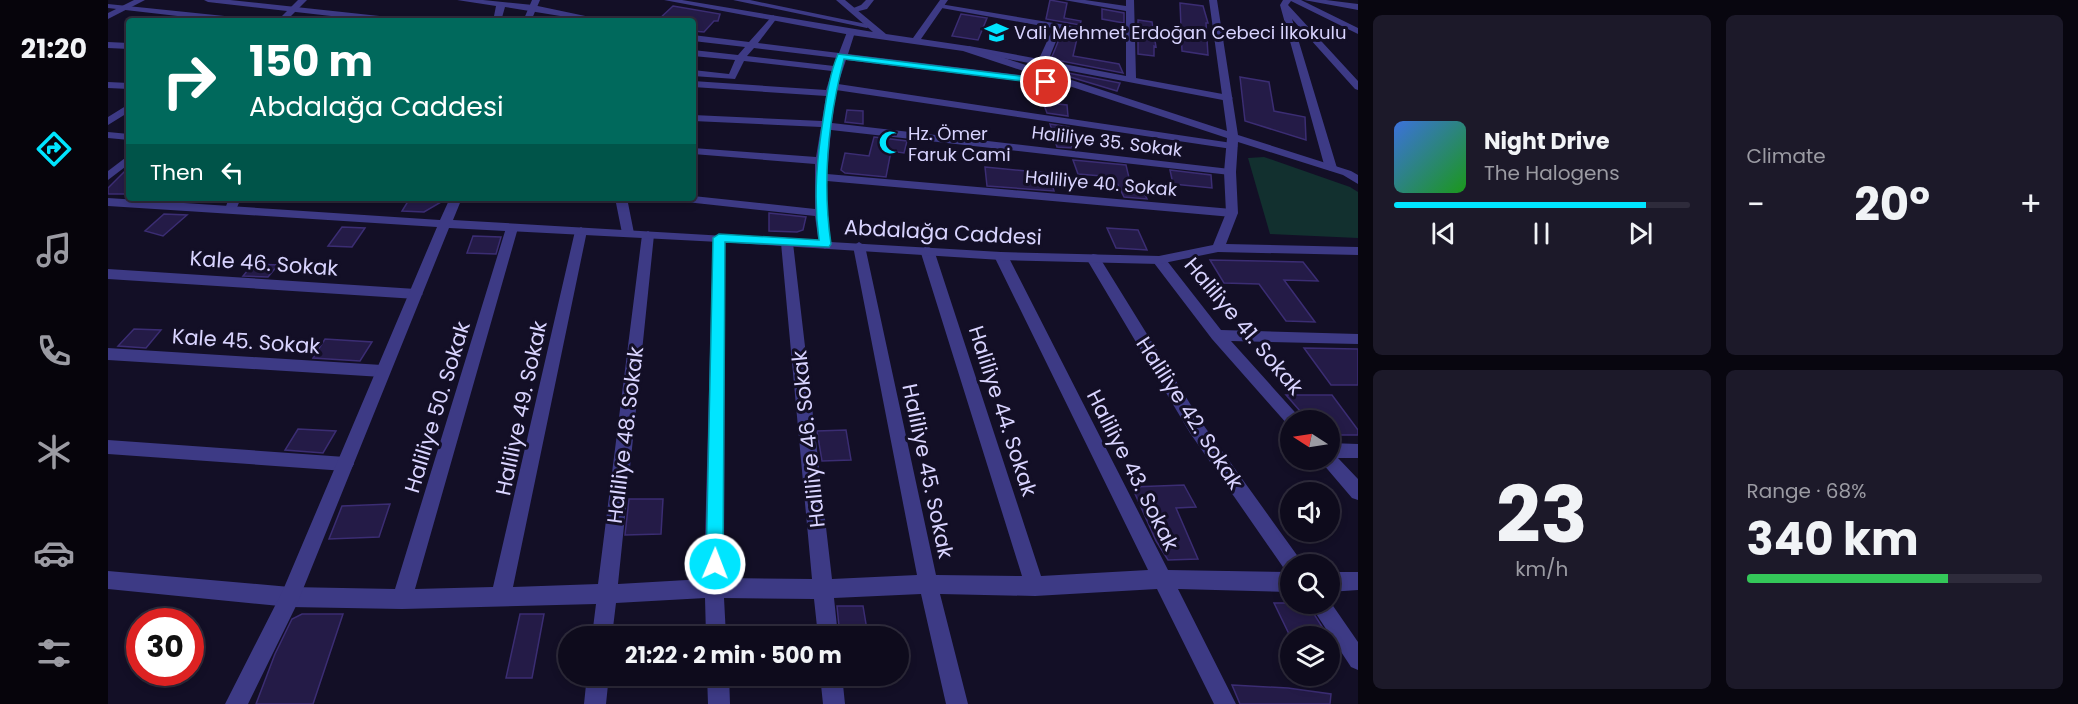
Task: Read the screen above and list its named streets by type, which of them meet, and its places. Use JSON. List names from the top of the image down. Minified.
{"streets":{"street":["Haliliye 35. Sokak","Haliliye 40. Sokak","Abdalağa Caddesi","Kale 46. Sokak","Haliliye 41. Sokak","Kale 45. Sokak","Haliliye 50. Sokak","Haliliye 49. Sokak","Haliliye 44. Sokak","Haliliye 42. Sokak","Haliliye 48. Sokak","Haliliye 46. Sokak","Haliliye 43. Sokak","Haliliye 45. Sokak"]},"crossings":[["Abdalağa Caddesi","Haliliye 41. Sokak"],["Abdalağa Caddesi","Haliliye 50. Sokak"],["Abdalağa Caddesi","Haliliye 49. Sokak"],["Abdalağa Caddesi","Haliliye 44. Sokak"],["Abdalağa Caddesi","Haliliye 42. Sokak"],["Abdalağa Caddesi","Haliliye 48. Sokak"],["Abdalağa Caddesi","Haliliye 46. Sokak"],["Abdalağa Caddesi","Haliliye 43. Sokak"],["Abdalağa Caddesi","Haliliye 45. Sokak"]],"places":{"school or university":["Vali Mehmet Erdoğan Cebeci İlkokulu"],"mosque":["Hz. Ömer Faruk Cami"]},"north":"left","page":{"tabs":"21:20","tile":["Climate",["23","km/h"],["Range · 68%","340 km"]],"turn":["150 m","Abdalağa Caddesi"],"song":["Night Drive","The Halogens"],"then":"Then","heat":["−","20°","+"],"limit":"30","trip":"21:22 · 2 min · 500 m"}}
